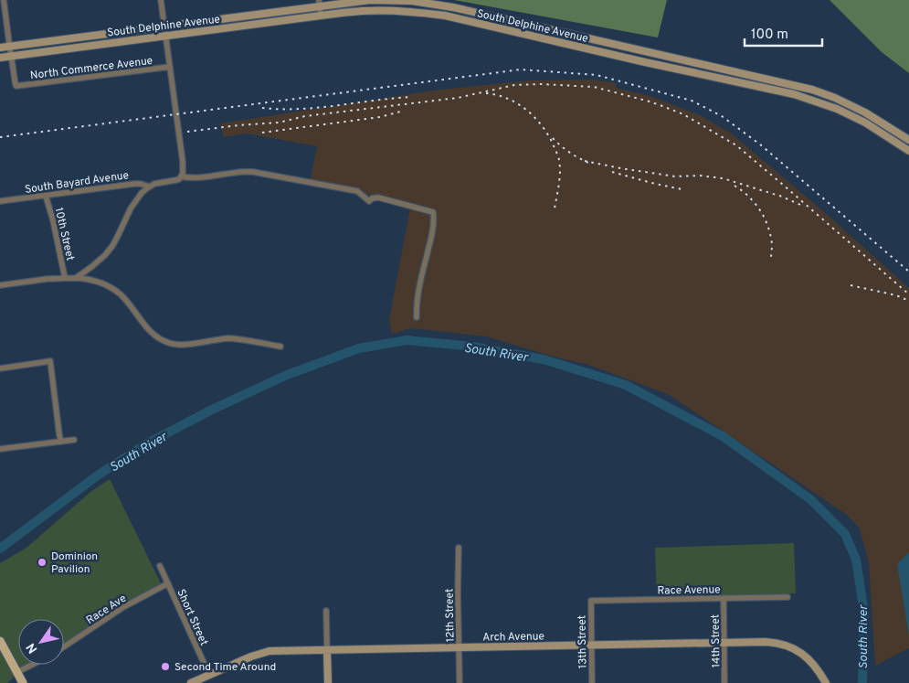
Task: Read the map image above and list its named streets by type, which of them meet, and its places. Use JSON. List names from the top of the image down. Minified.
{"streets":{"main road":["South Delphine Avenue","Arch Avenue"],"street":["North Commerce Avenue","South Bayard Avenue","10th Street","Race Avenue","Race Ave","12th Street","Short Street","14th Street","13th Street"]},"crossings":[["South Delphine Avenue","North Commerce Avenue"],["South Bayard Avenue","10th Street"],["Race Avenue","14th Street"],["Race Avenue","13th Street"],["Race Ave","Short Street"],["12th Street","Arch Avenue"],["Short Street","Arch Avenue"],["Arch Avenue","14th Street"],["Arch Avenue","13th Street"]],"water":["South River"],"places":["Dominion Pavilion","Second Time Around"],"scale_bar":"100 m","north":"bottom left"}
